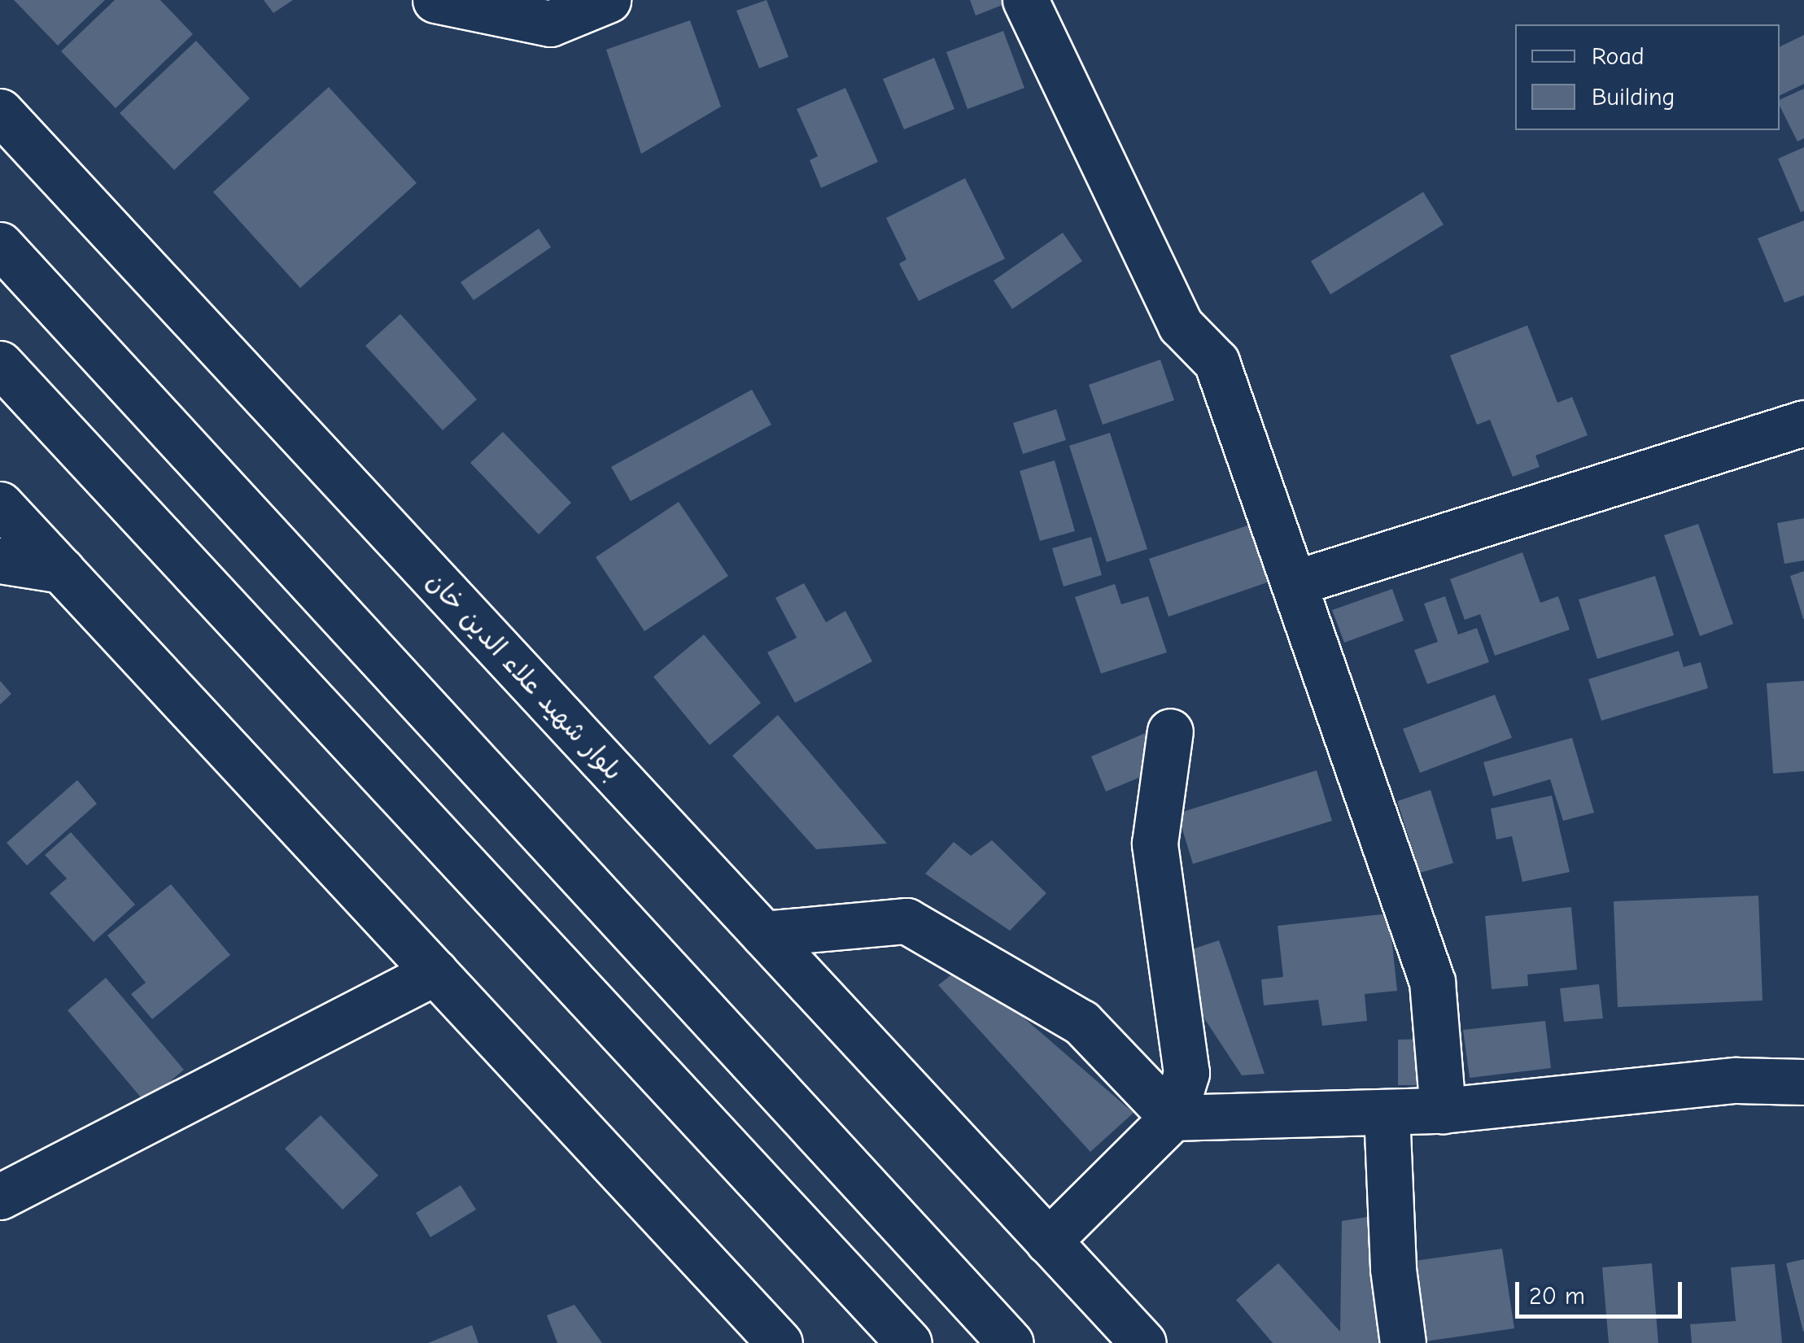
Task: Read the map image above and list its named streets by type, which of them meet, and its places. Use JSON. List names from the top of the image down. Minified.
{"streets":{"main road":["بلوار شهید علاء الدین خان"]},"legend":["Road","Building"],"scale_bar":"20 m"}
